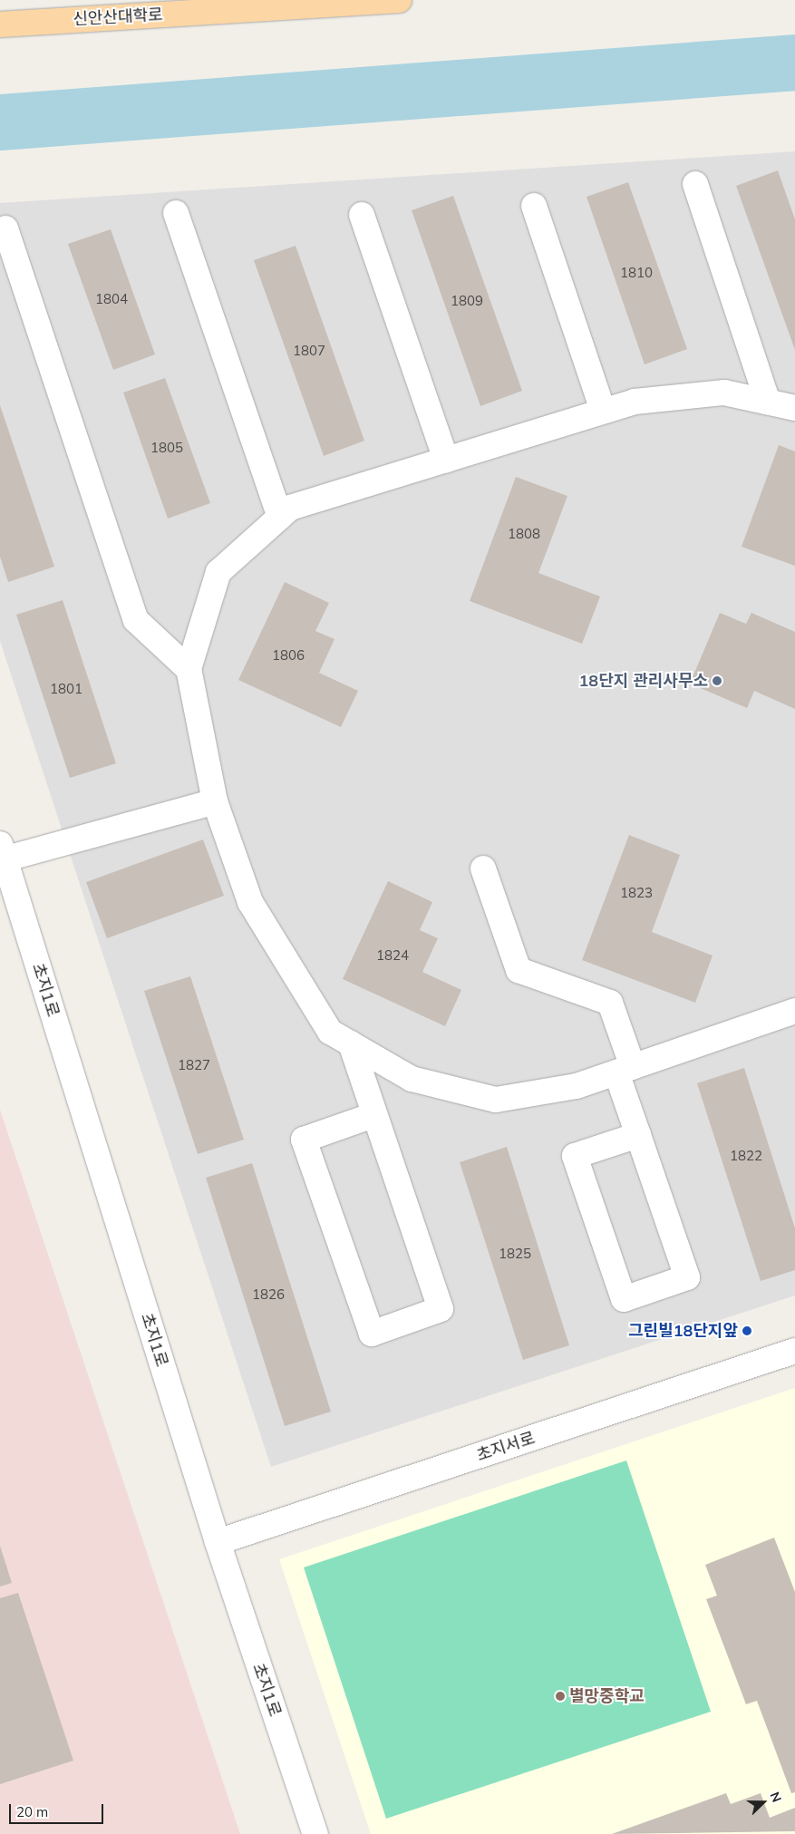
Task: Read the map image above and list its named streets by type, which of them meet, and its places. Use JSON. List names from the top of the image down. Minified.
{"streets":{"main road":["신안산대학로"],"street":["초지1로","초지서로"]},"crossings":[["초지1로","초지서로"]],"places":["18단지 관리사무소","그린빌18단지앞","별망중학교"],"house_numbers":["1810","1804","1809","1807","1805","1808","1806","1801","1823","1824","1827","1822","1825","1826"],"scale_bar":"20 m","north":"right"}
